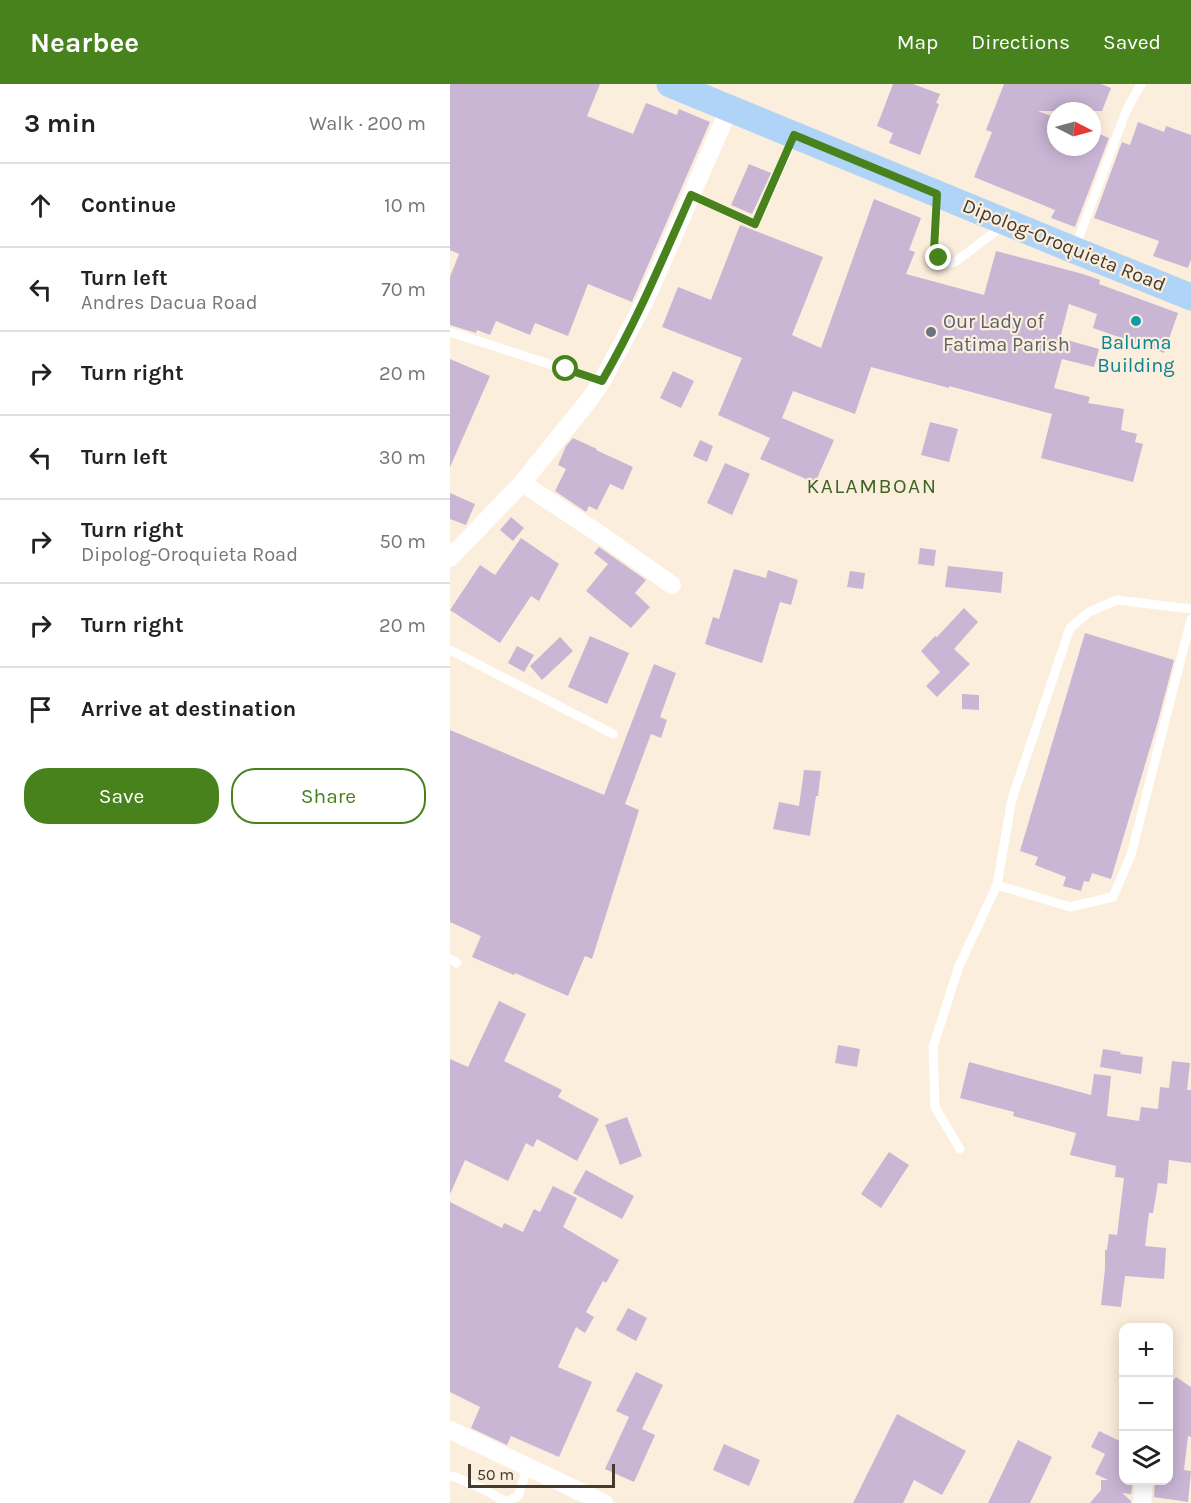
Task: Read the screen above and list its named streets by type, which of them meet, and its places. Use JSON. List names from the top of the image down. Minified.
{"streets":{"main road":["Dipolog-Oroquieta Road"]},"districts":["KALAMBOAN"],"places":["Baluma Building","Our Lady of Fatima Parish"],"scale_bar":"50 m","north":"right","page":{"header":"Nearbee","nav":["Map","Directions","Saved"],"heading":["3 min","Walk · 200 m"],"list":[["Continue","10 m"],["Turn left","Andres Dacua Road","70 m"],["Turn right","20 m"],["Turn left","30 m"],["Turn right","Dipolog-Oroquieta Road","50 m"],["Turn right","20 m"],"Arrive at destination"],"buttons":["Save","Share"],"map_buttons":["+","−"],"scale":"50 m"}}
